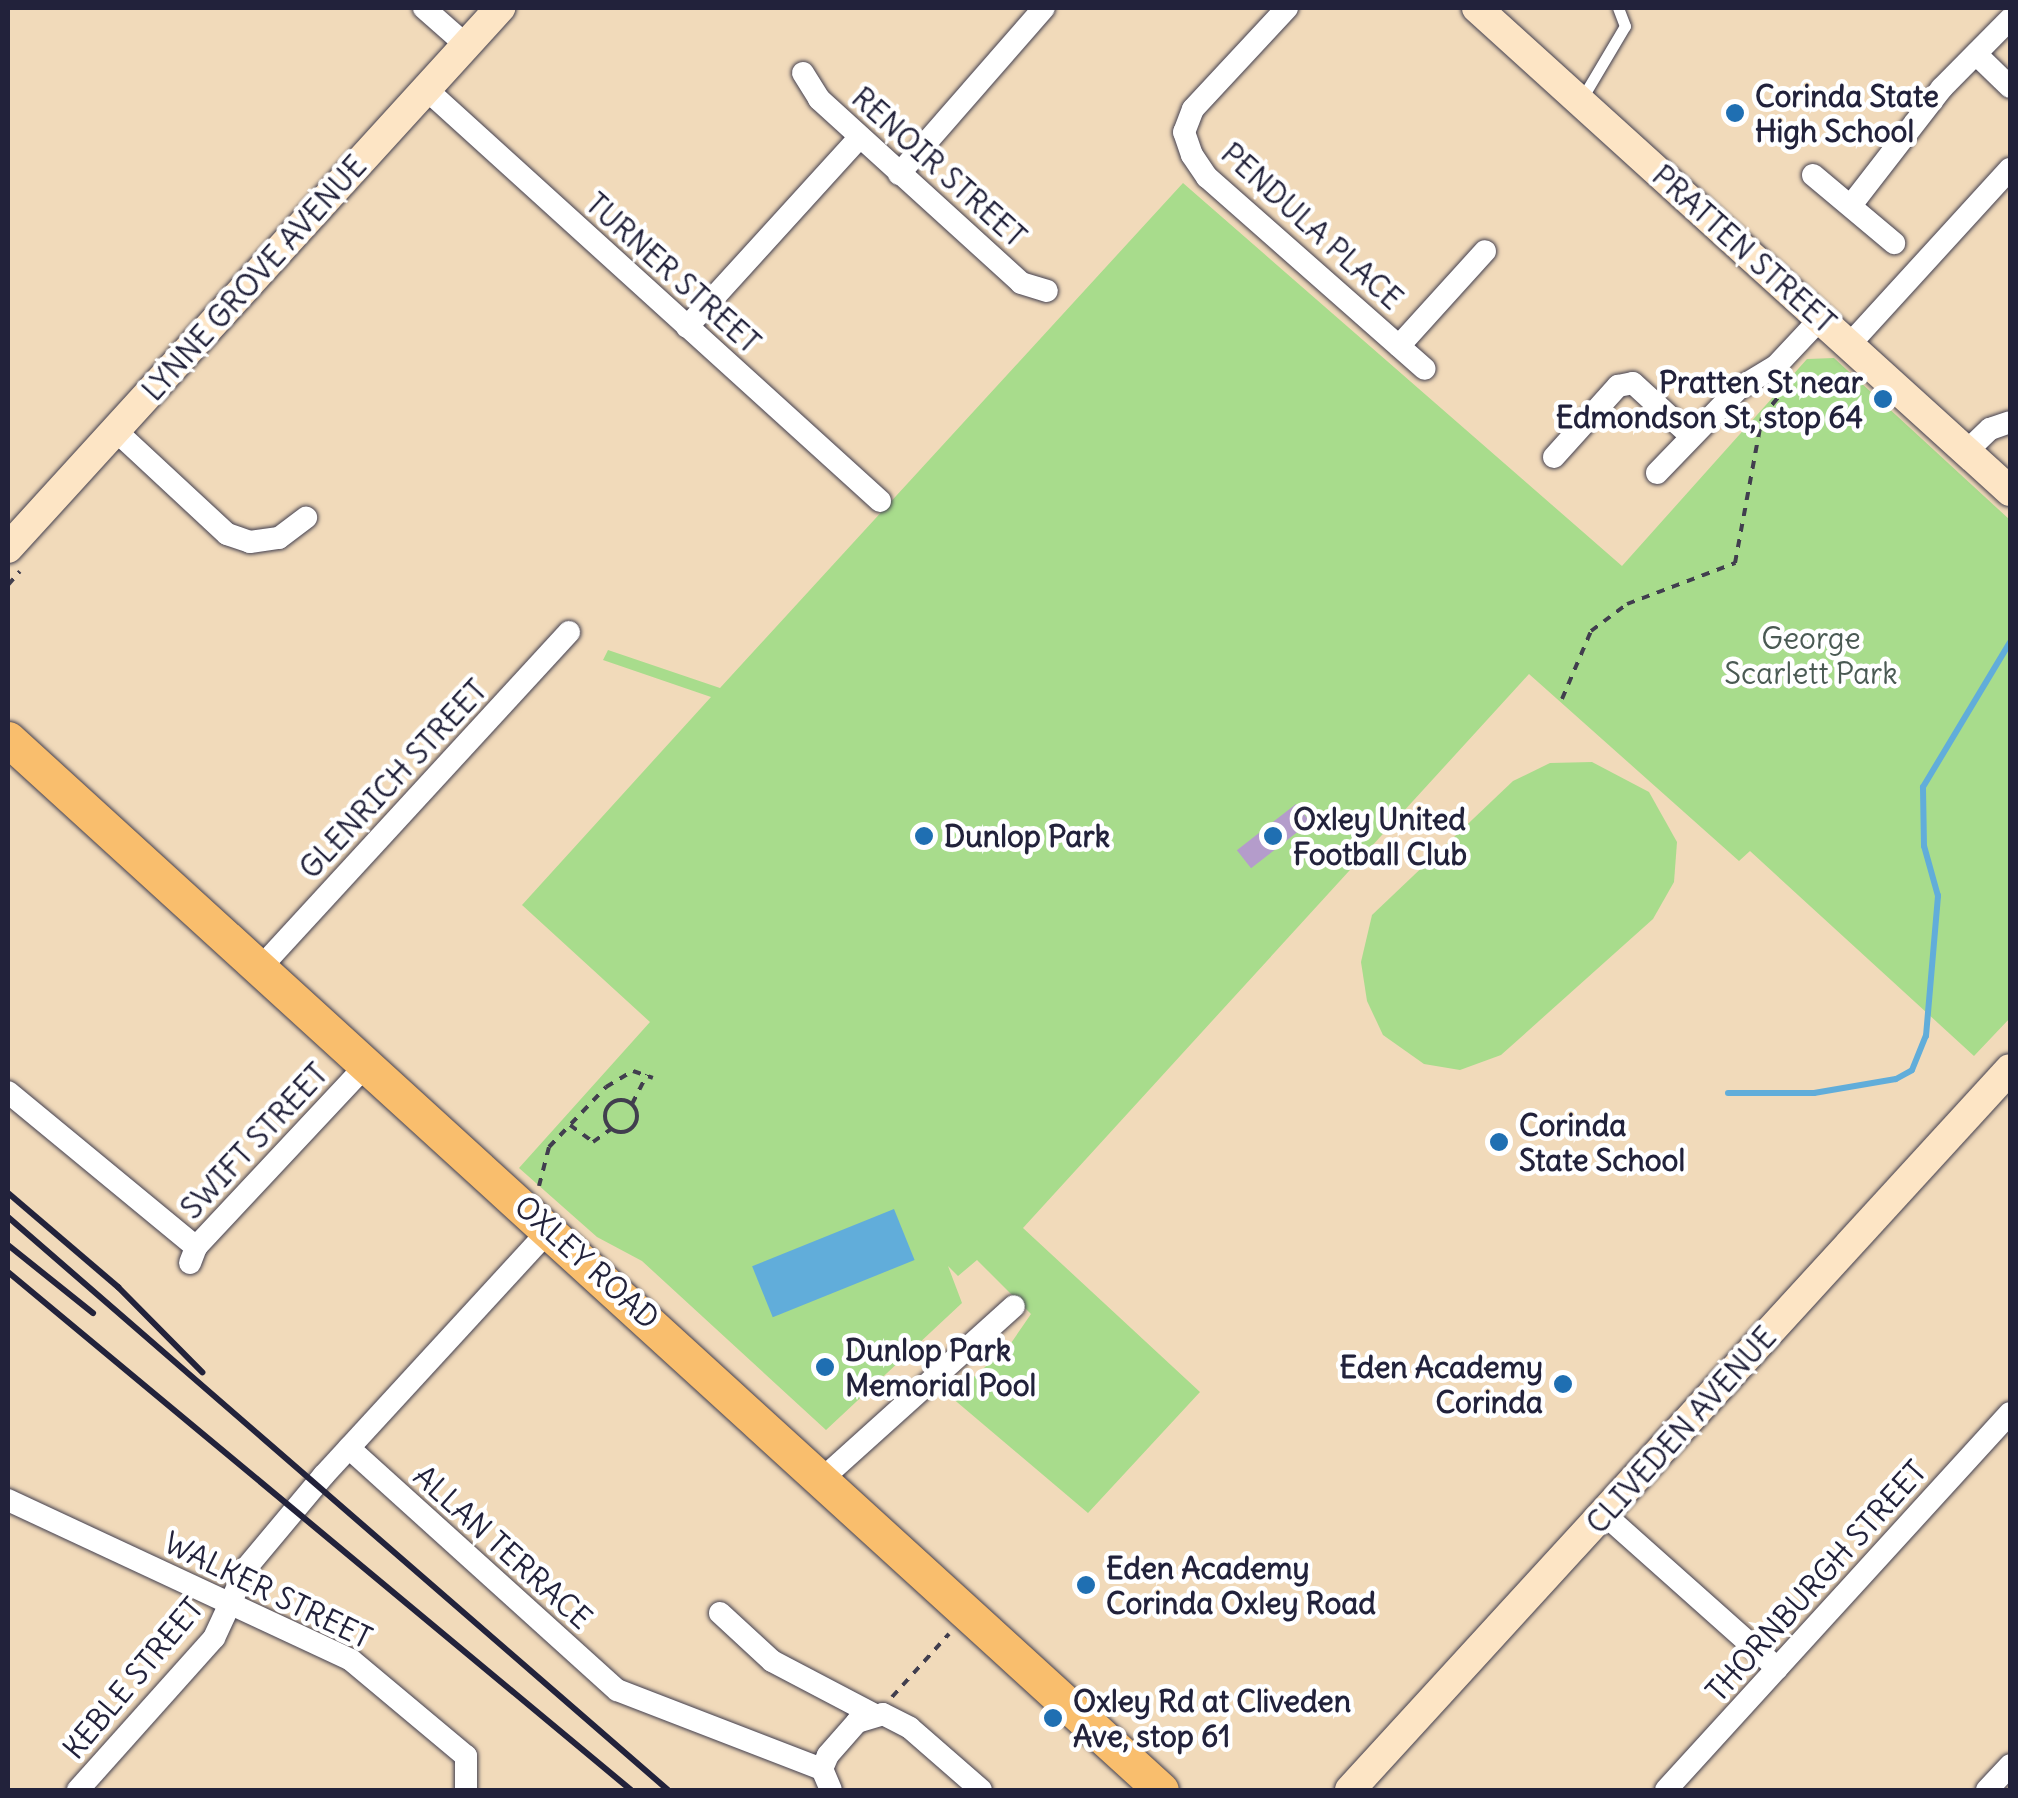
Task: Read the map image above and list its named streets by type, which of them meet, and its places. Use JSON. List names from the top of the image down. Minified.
{"streets":{"main road":["OXLEY ROAD"],"street":["RENOIR STREET","PENDULA PLACE","PRATTEN STREET","TURNER STREET","LYNNE GROVE AVENUE","GLENRICH STREET","SWIFT STREET","CLIVEDEN AVENUE","ALLAN TERRACE","THORNBURGH STREET","WALKER STREET","KEBLE STREET"]},"crossings":[["TURNER STREET","LYNNE GROVE AVENUE"],["GLENRICH STREET","OXLEY ROAD"],["SWIFT STREET","OXLEY ROAD"],["WALKER STREET","KEBLE STREET"]],"parks":["George Scarlett Park"],"places":["Corinda State High School","Pratten St near Edmondson St, stop 64","Dunlop Park","Oxley United Football Club","Corinda State School","Dunlop Park Memorial Pool","Eden Academy Corinda","Eden Academy Corinda Oxley Road","Oxley Rd at Cliveden Ave, stop 61"]}
